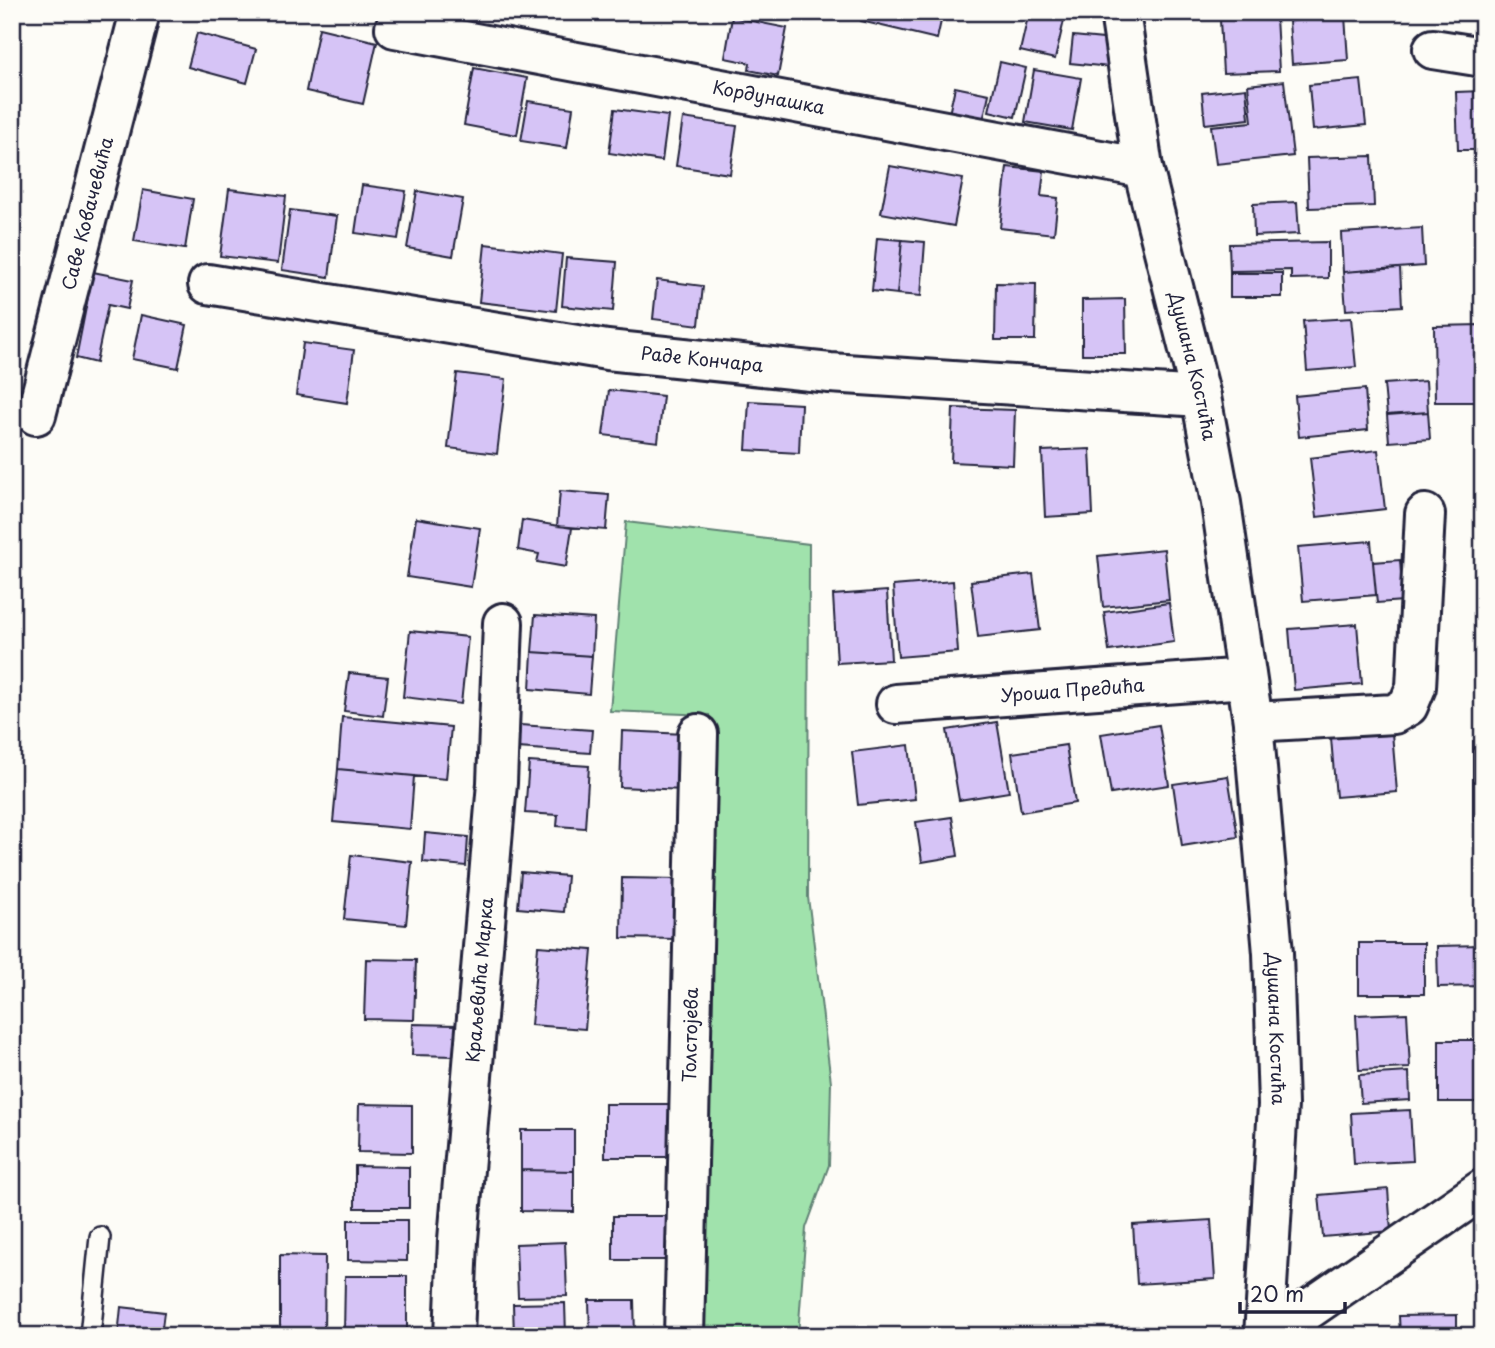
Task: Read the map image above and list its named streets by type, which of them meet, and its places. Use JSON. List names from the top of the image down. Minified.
{"streets":{"street":["Кордунашка","Саве Ковачевића","Раде Кончара","Душана Костића","Уроша Предића","Краљевића Марка","Толстојева"]},"crossings":[["Кордунашка","Душана Костића"],["Раде Кончара","Душана Костића"],["Душана Костића","Уроша Предића"]],"scale_bar":"20 m"}
